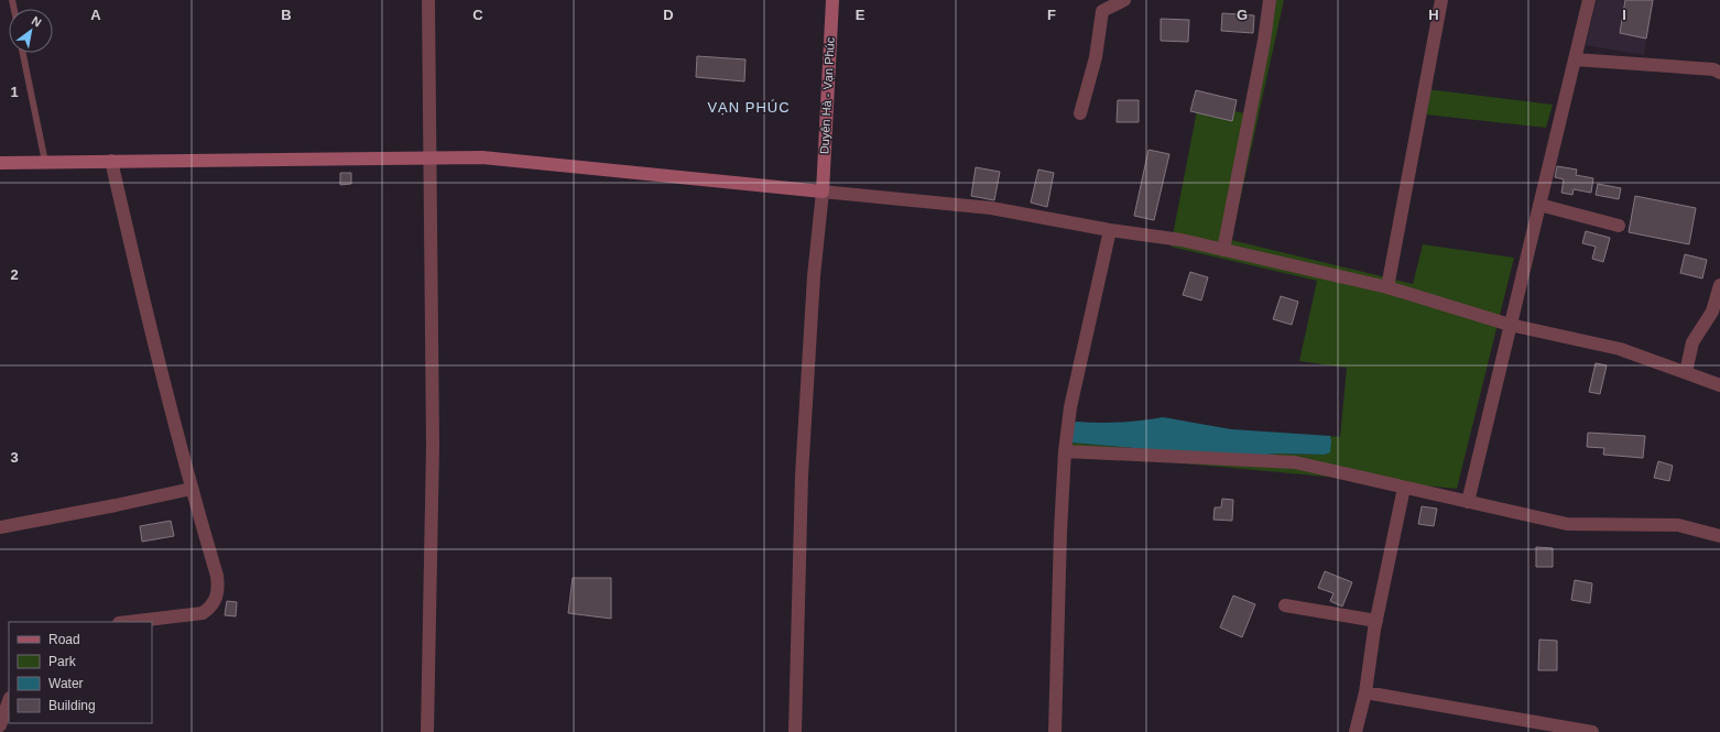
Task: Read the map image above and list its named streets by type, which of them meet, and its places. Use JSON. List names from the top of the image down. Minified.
{"streets":{"street":["Duyên Hà - Vạn Phúc"]},"districts":["VẠN PHÚC"],"legend":["Road","Park","Water","Building"],"north":"top right","grid":{"columns":["A","B","C","D","E","F","G","H","I"],"rows":["1","2","3"]}}
